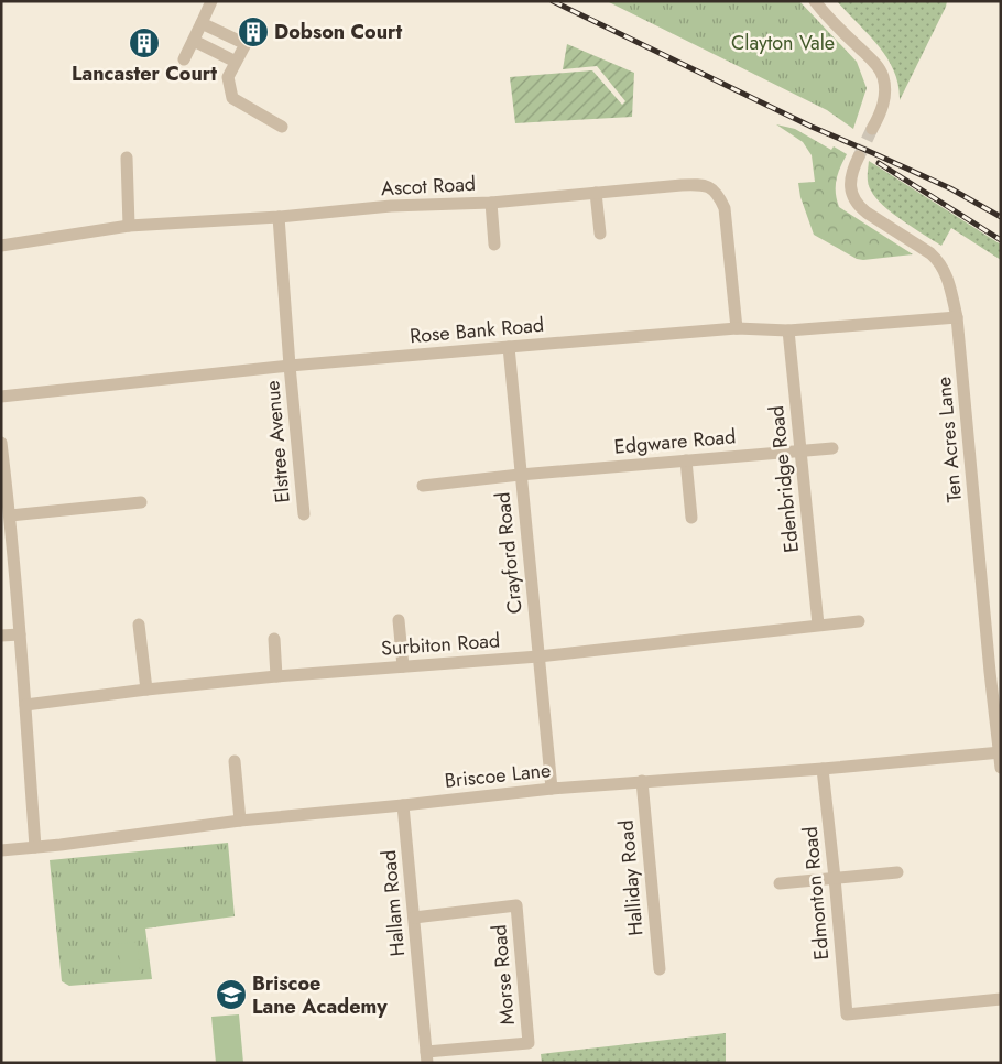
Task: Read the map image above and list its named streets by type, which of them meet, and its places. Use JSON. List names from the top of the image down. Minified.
{"streets":{"street":["Ascot Road","Rose Bank Road","Ten Acres Lane","Elstree Avenue","Edgware Road","Edenbridge Road","Crayford Road","Surbiton Road","Briscoe Lane","Halliday Road","Edmonton Road","Hallam Road","Morse Road"]},"crossings":[["Ascot Road","Rose Bank Road"],["Ascot Road","Elstree Avenue"],["Rose Bank Road","Ten Acres Lane"],["Rose Bank Road","Elstree Avenue"],["Rose Bank Road","Edenbridge Road"],["Rose Bank Road","Crayford Road"],["Ten Acres Lane","Briscoe Lane"],["Edgware Road","Edenbridge Road"],["Edgware Road","Crayford Road"],["Edenbridge Road","Surbiton Road"],["Crayford Road","Surbiton Road"],["Crayford Road","Briscoe Lane"],["Briscoe Lane","Halliday Road"],["Briscoe Lane","Edmonton Road"],["Briscoe Lane","Hallam Road"],["Hallam Road","Morse Road"]],"parks":["Clayton Vale"],"places":{"building":["Dobson Court","Lancaster Court"],"school or university":["Briscoe Lane Academy"]}}
